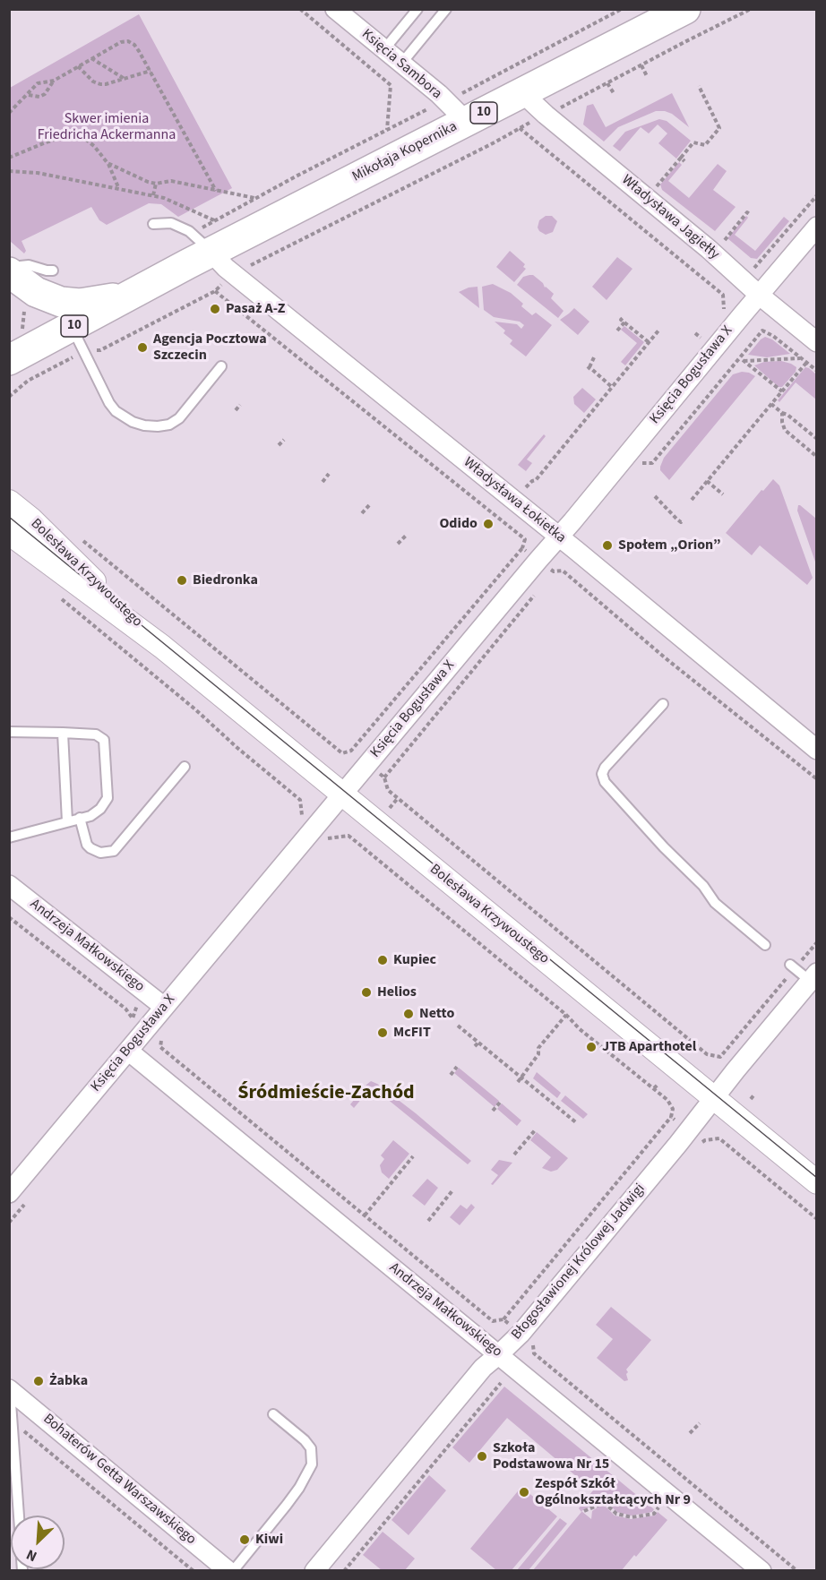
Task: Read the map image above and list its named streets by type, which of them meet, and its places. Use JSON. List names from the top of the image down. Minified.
{"streets":{"main road":["10","Mikołaja Kopernika"],"street":["Księcia Sambora","Władysława Jagiełły","Księcia Bogusława X","Władysława Łokietka","Bolesława Krzywoustego","Andrzeja Małkowskiego","Błogosławionej Królowej Jadwigi","Bohaterów Getta Warszawskiego"]},"crossings":[["Księcia Sambora","Mikołaja Kopernika"],["10","Mikołaja Kopernika"],["Mikołaja Kopernika","Władysława Jagiełły"],["Mikołaja Kopernika","Władysława Łokietka"],["Władysława Jagiełły","Księcia Bogusława X"],["Księcia Bogusława X","Władysława Łokietka"],["Księcia Bogusława X","Bolesława Krzywoustego"],["Księcia Bogusława X","Andrzeja Małkowskiego"],["Bolesława Krzywoustego","Błogosławionej Królowej Jadwigi"],["Andrzeja Małkowskiego","Błogosławionej Królowej Jadwigi"]],"districts":["Śródmieście-Zachód"],"parks":["Skwer imienia Friedricha Ackermanna"],"places":["Pasaż A-Z","Agencja Pocztowa Szczecin","Odido","Społem „Orion”","Biedronka","Kupiec","Helios","Netto","McFIT","JTB Aparthotel","Żabka","Szkoła Podstawowa Nr 15","Zespół Szkół Ogólnokształcących Nr 9","Kiwi"],"north":"bottom left"}
